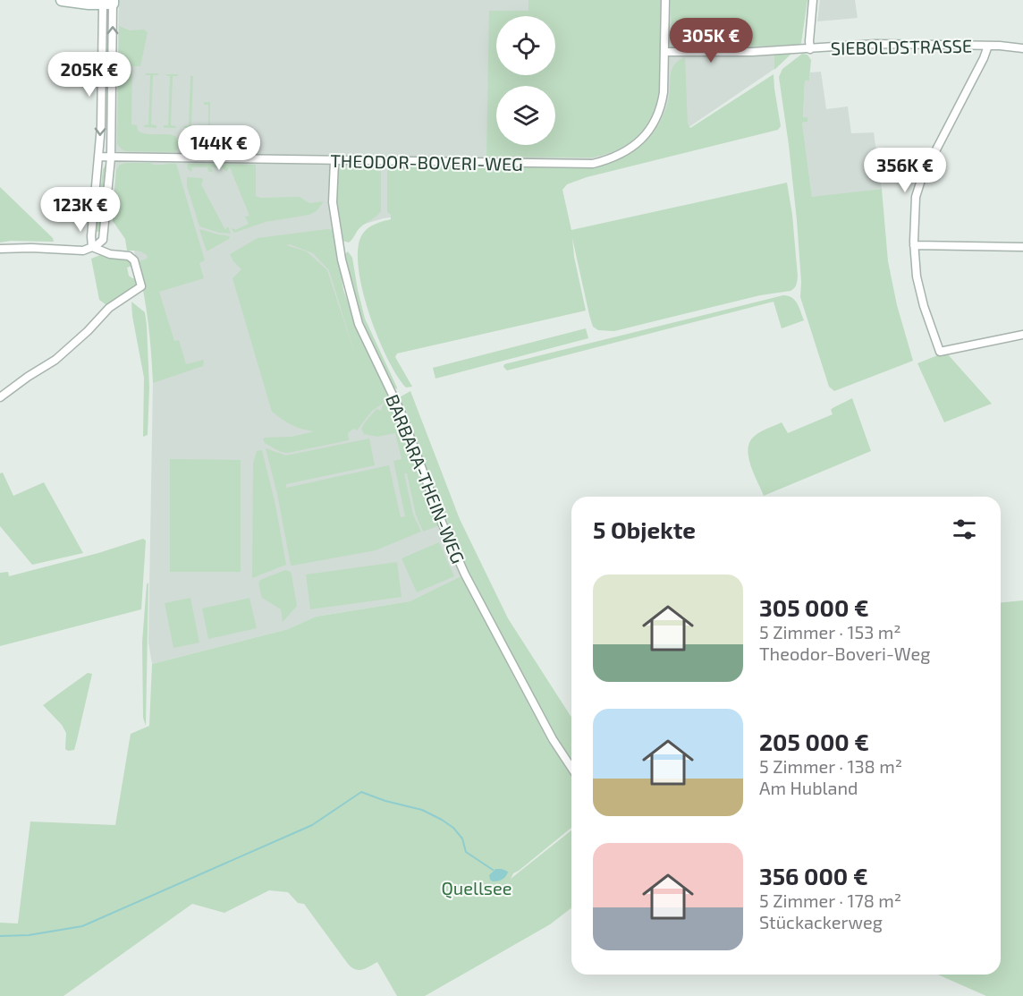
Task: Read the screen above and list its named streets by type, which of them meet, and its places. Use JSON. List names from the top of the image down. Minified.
{"streets":{"street":["SIEBOLDSTRASSE","THEODOR-BOVERI-WEG","BARBARA-THEIN-WEG"]},"crossings":[["SIEBOLDSTRASSE","THEODOR-BOVERI-WEG"],["THEODOR-BOVERI-WEG","BARBARA-THEIN-WEG"]],"parks":["Quellsee"],"page":{"price":["305K €","205K €","144K €","356K €","123K €"],"heading":"5 Objekte","list":[{"name":"305 000 €","note":"5 Zimmer · 153 m² · Theodor-Boveri-Weg"},{"name":"205 000 €","note":"5 Zimmer · 138 m² · Am Hubland"},{"name":"356 000 €","note":"5 Zimmer · 178 m² · Stückackerweg"}]}}
